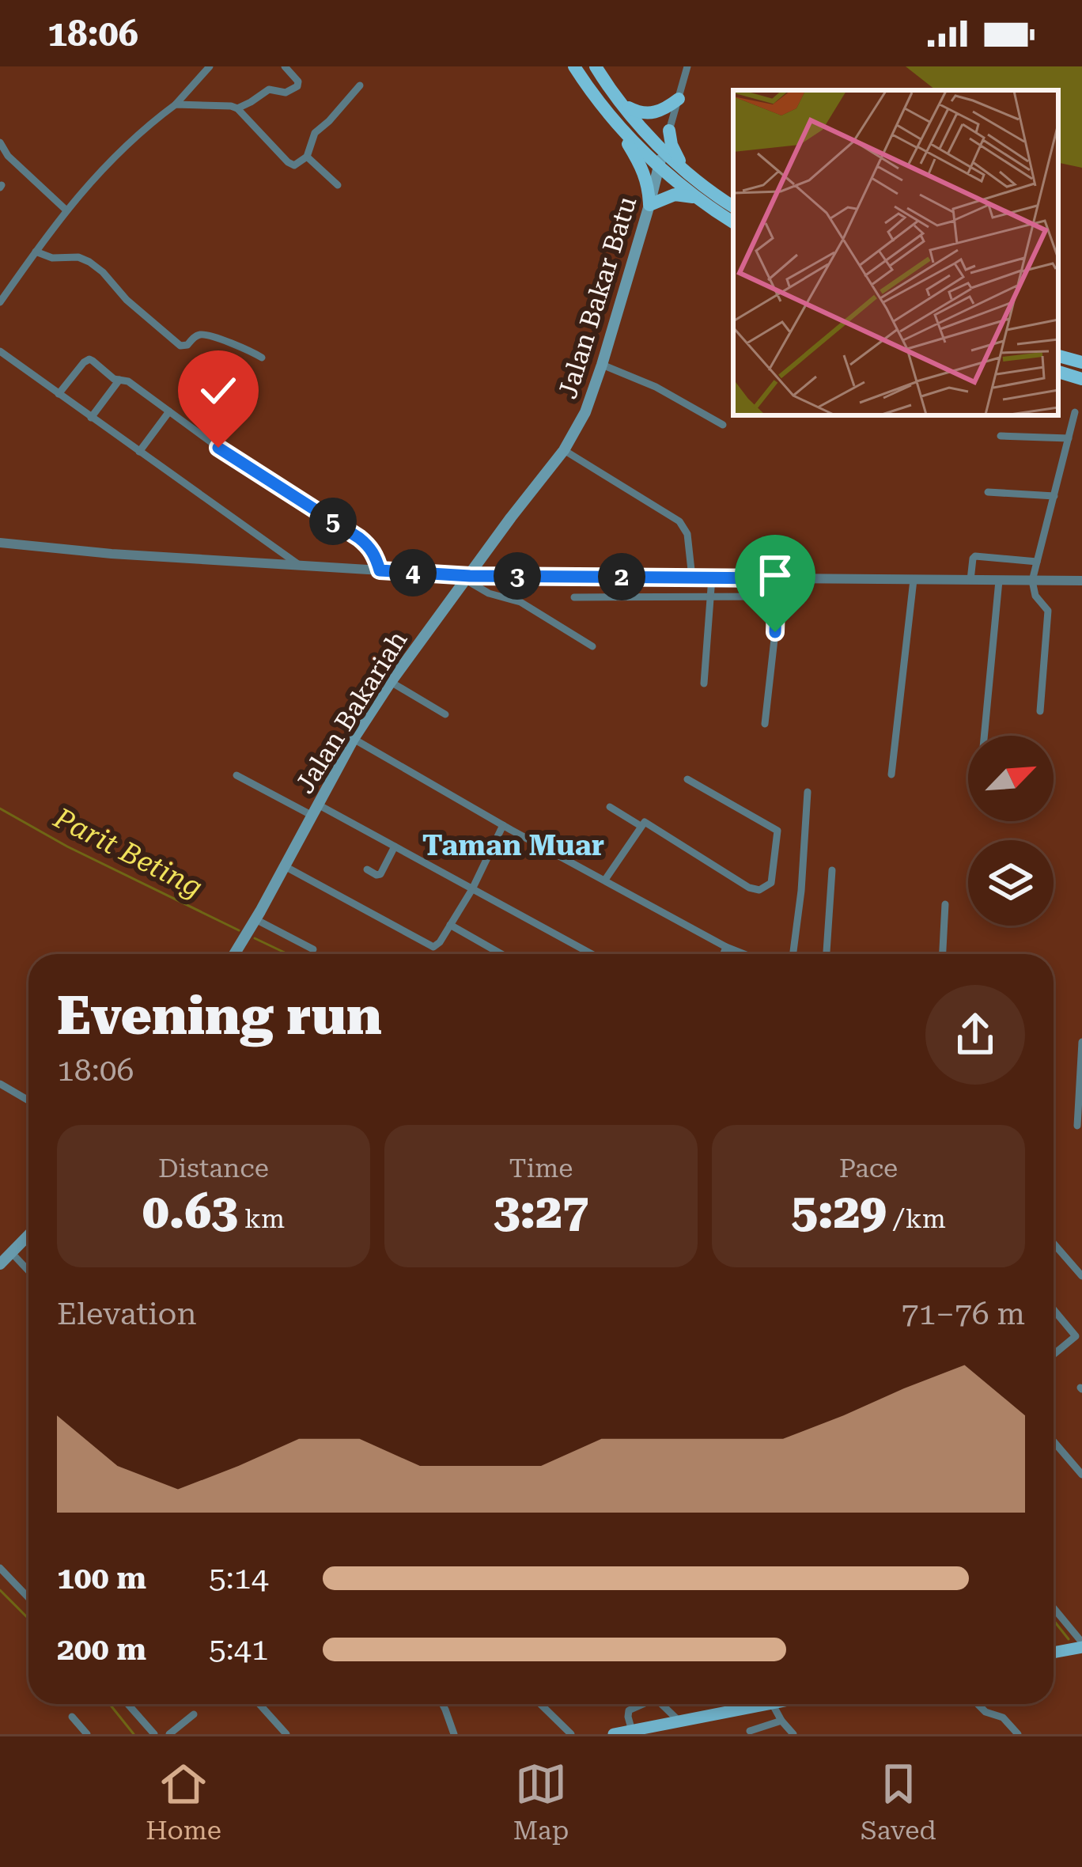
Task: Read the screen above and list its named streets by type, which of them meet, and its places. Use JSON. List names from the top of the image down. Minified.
{"streets":{"main road":["Jalan Bakar Batu","Jalan Bakariah"]},"crossings":[["Jalan Bakar Batu","Jalan Bakariah"]],"districts":["Taman Muar"],"water":["Parit Beting"],"north":"top right","page":{"status":"18:06","pins":["5","4","3","2"],"heading":["Evening run","18:06"],"stats":[["Distance","0.63 km"],["Time","3:27"],["Pace","5:29 /km"]],"chart":["Elevation","71–76 m"],"list":[{"name":"100 m","note":"5:14"},{"name":"200 m","note":"5:41"}],"tabs":["Home","Map","Saved"]}}
